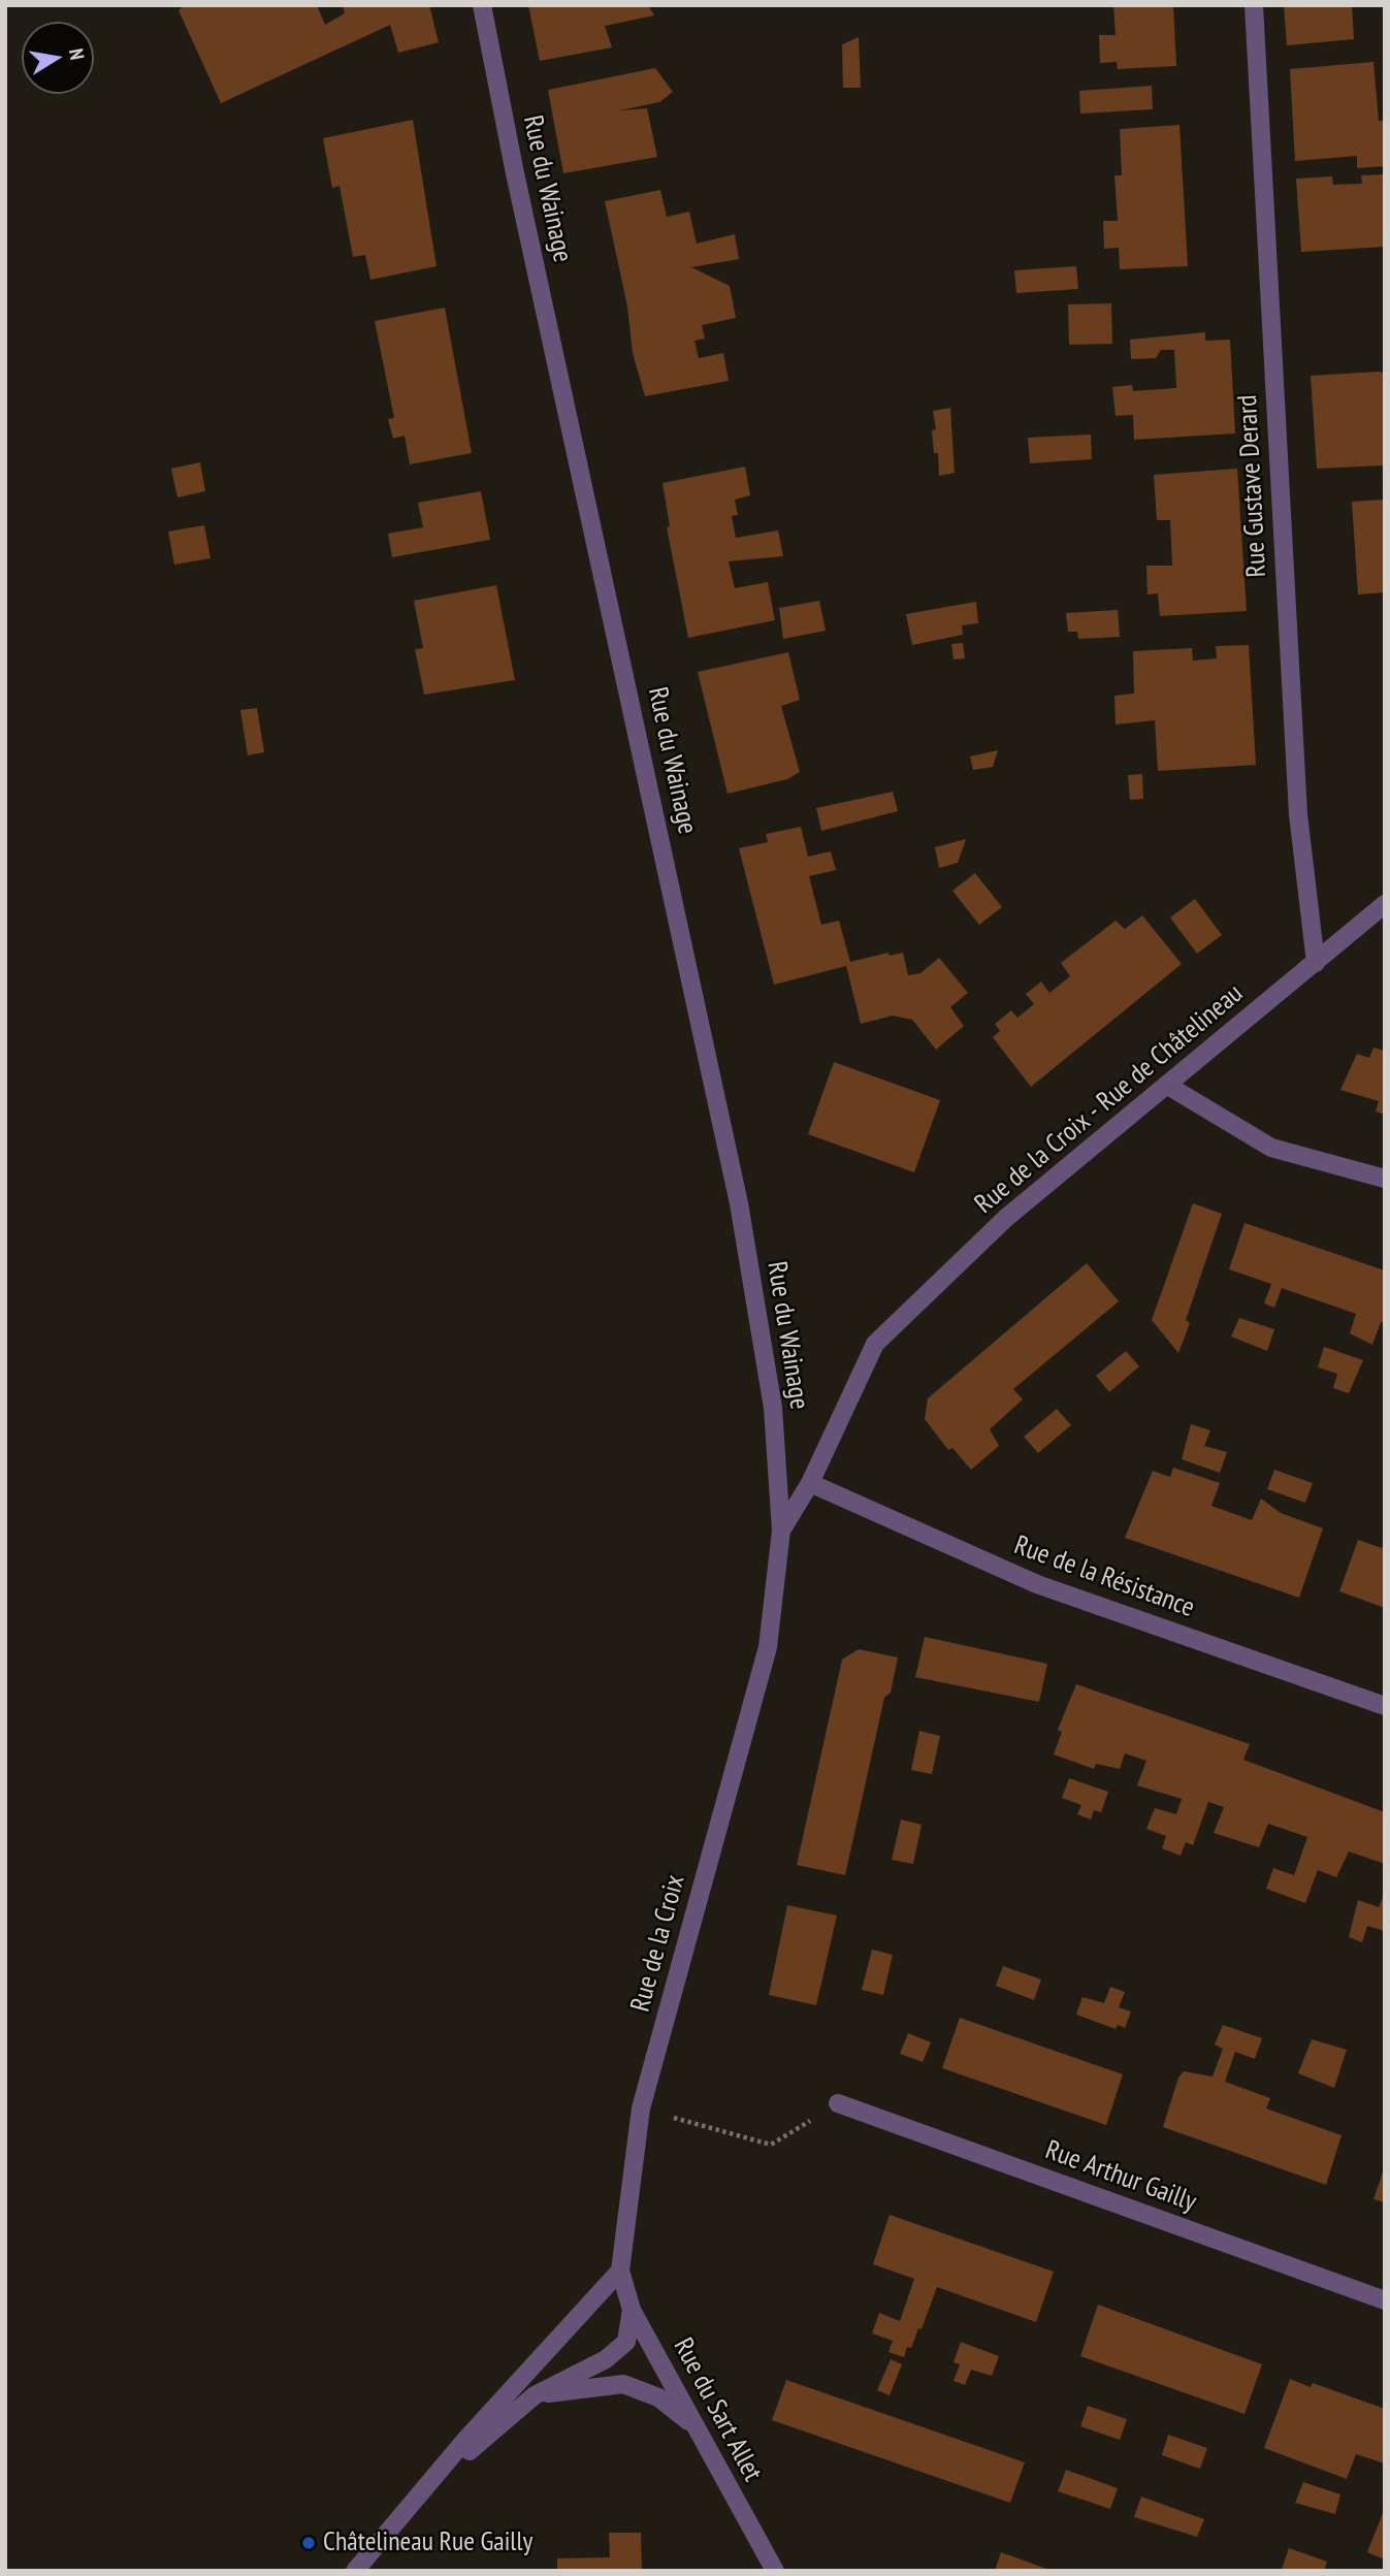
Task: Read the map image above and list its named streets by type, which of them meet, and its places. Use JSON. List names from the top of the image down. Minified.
{"streets":{"street":["Rue du Wainage","Rue Gustave Derard","Rue de la Croix - Rue de Châtelineau","Rue de la Résistance","Rue de la Croix","Rue Arthur Gailly","Rue du Sart Allet"]},"crossings":[["Rue du Wainage","Rue de la Croix"],["Rue Gustave Derard","Rue de la Croix - Rue de Châtelineau"],["Rue de la Croix - Rue de Châtelineau","Rue de la Croix"],["Rue de la Résistance","Rue de la Croix"],["Rue de la Croix","Rue du Sart Allet"]],"places":["Châtelineau Rue Gailly"],"north":"right"}
